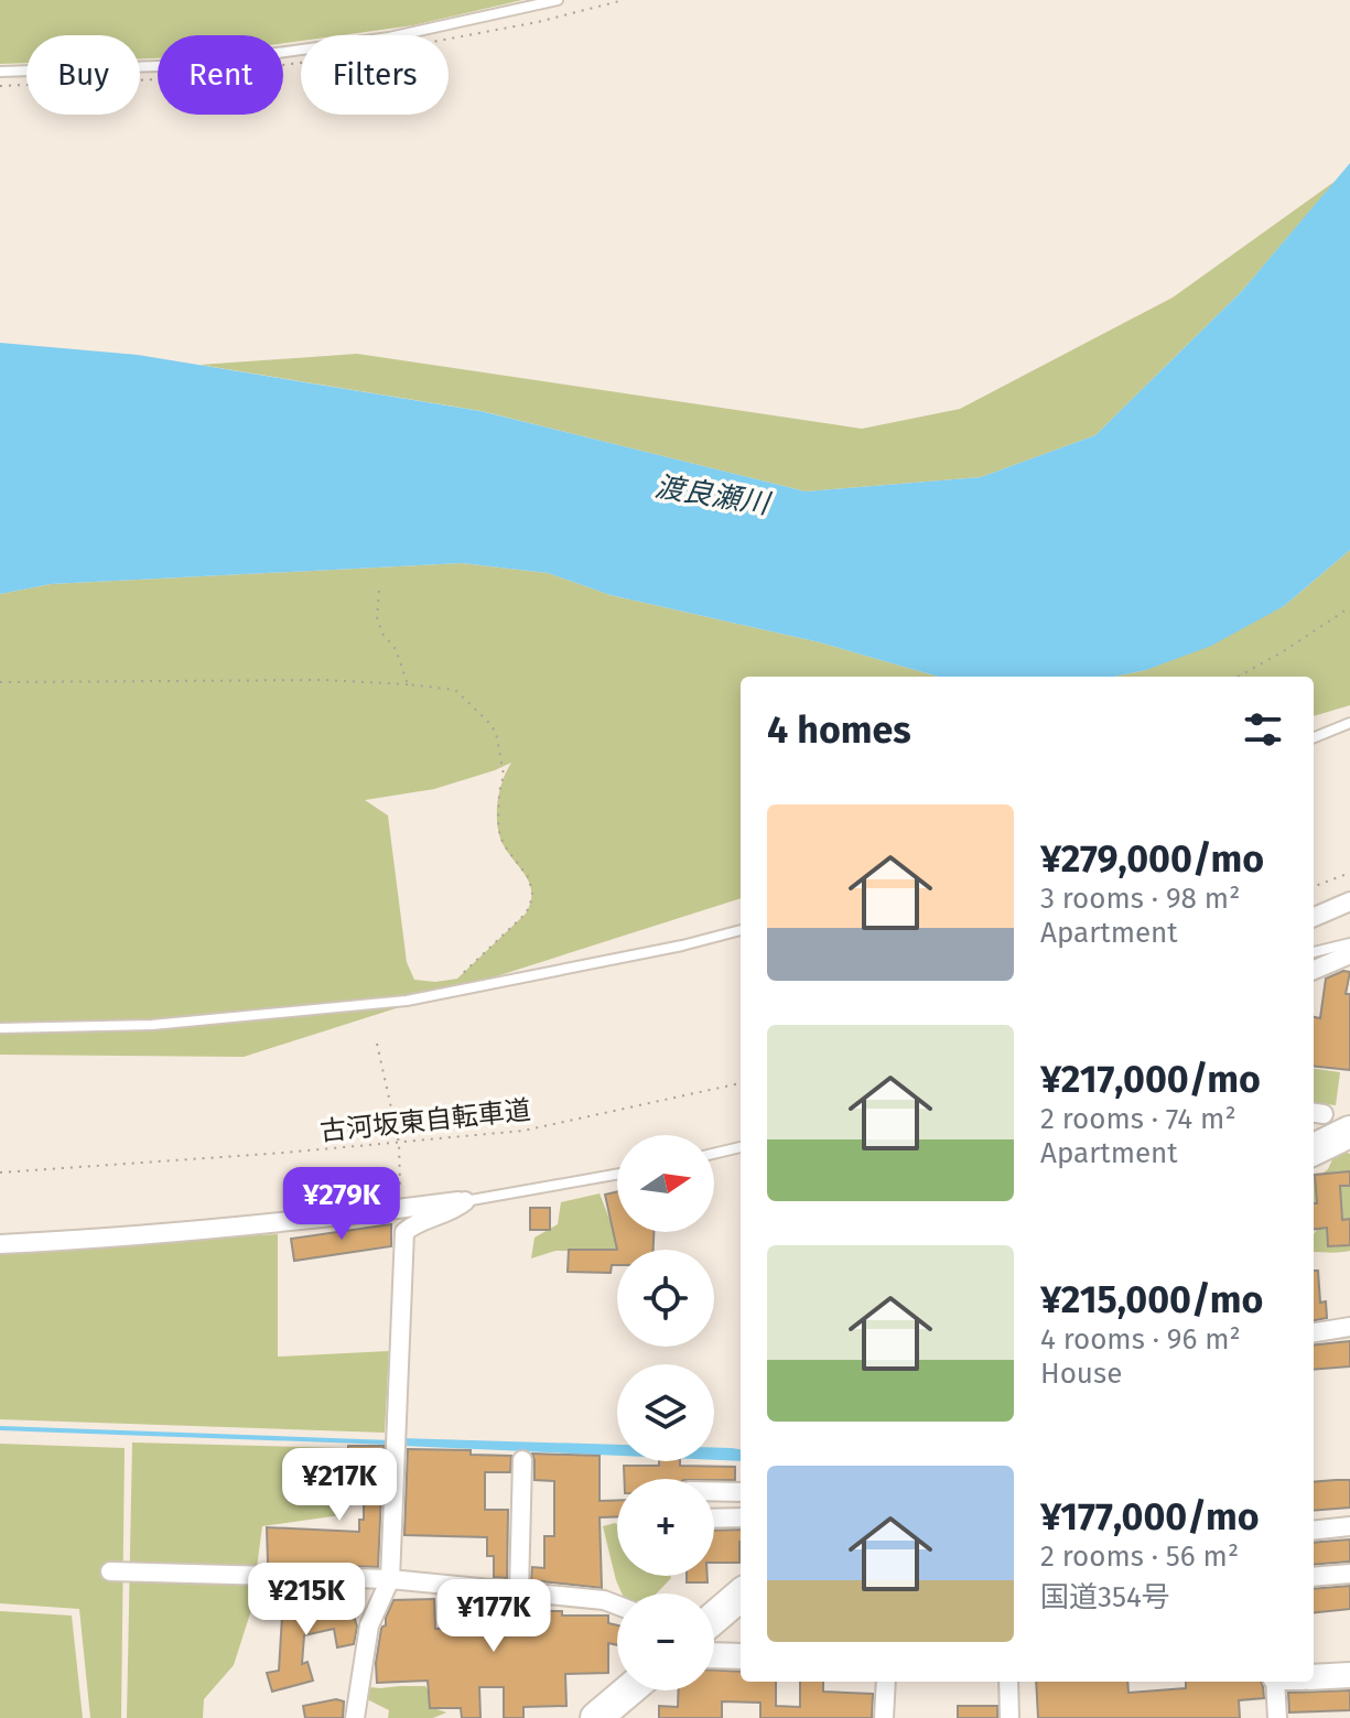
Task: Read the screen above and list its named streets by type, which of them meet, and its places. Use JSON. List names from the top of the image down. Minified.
{"streets":{"path":["古河坂東自転車道"]},"water":["渡良瀬川"],"north":"right","page":{"chip":["Buy","Rent","Filters"],"heading":"4 homes","list":[{"name":"¥279,000/mo","note":"3 rooms · 98 m² · Apartment"},{"name":"¥217,000/mo","note":"2 rooms · 74 m² · Apartment"},{"name":"¥215,000/mo","note":"4 rooms · 96 m² · House"},{"name":"¥177,000/mo","note":"2 rooms · 56 m² · 国道354号"}],"map_buttons":["+","−"],"price":["¥279K","¥217K","¥215K","¥177K"]}}
